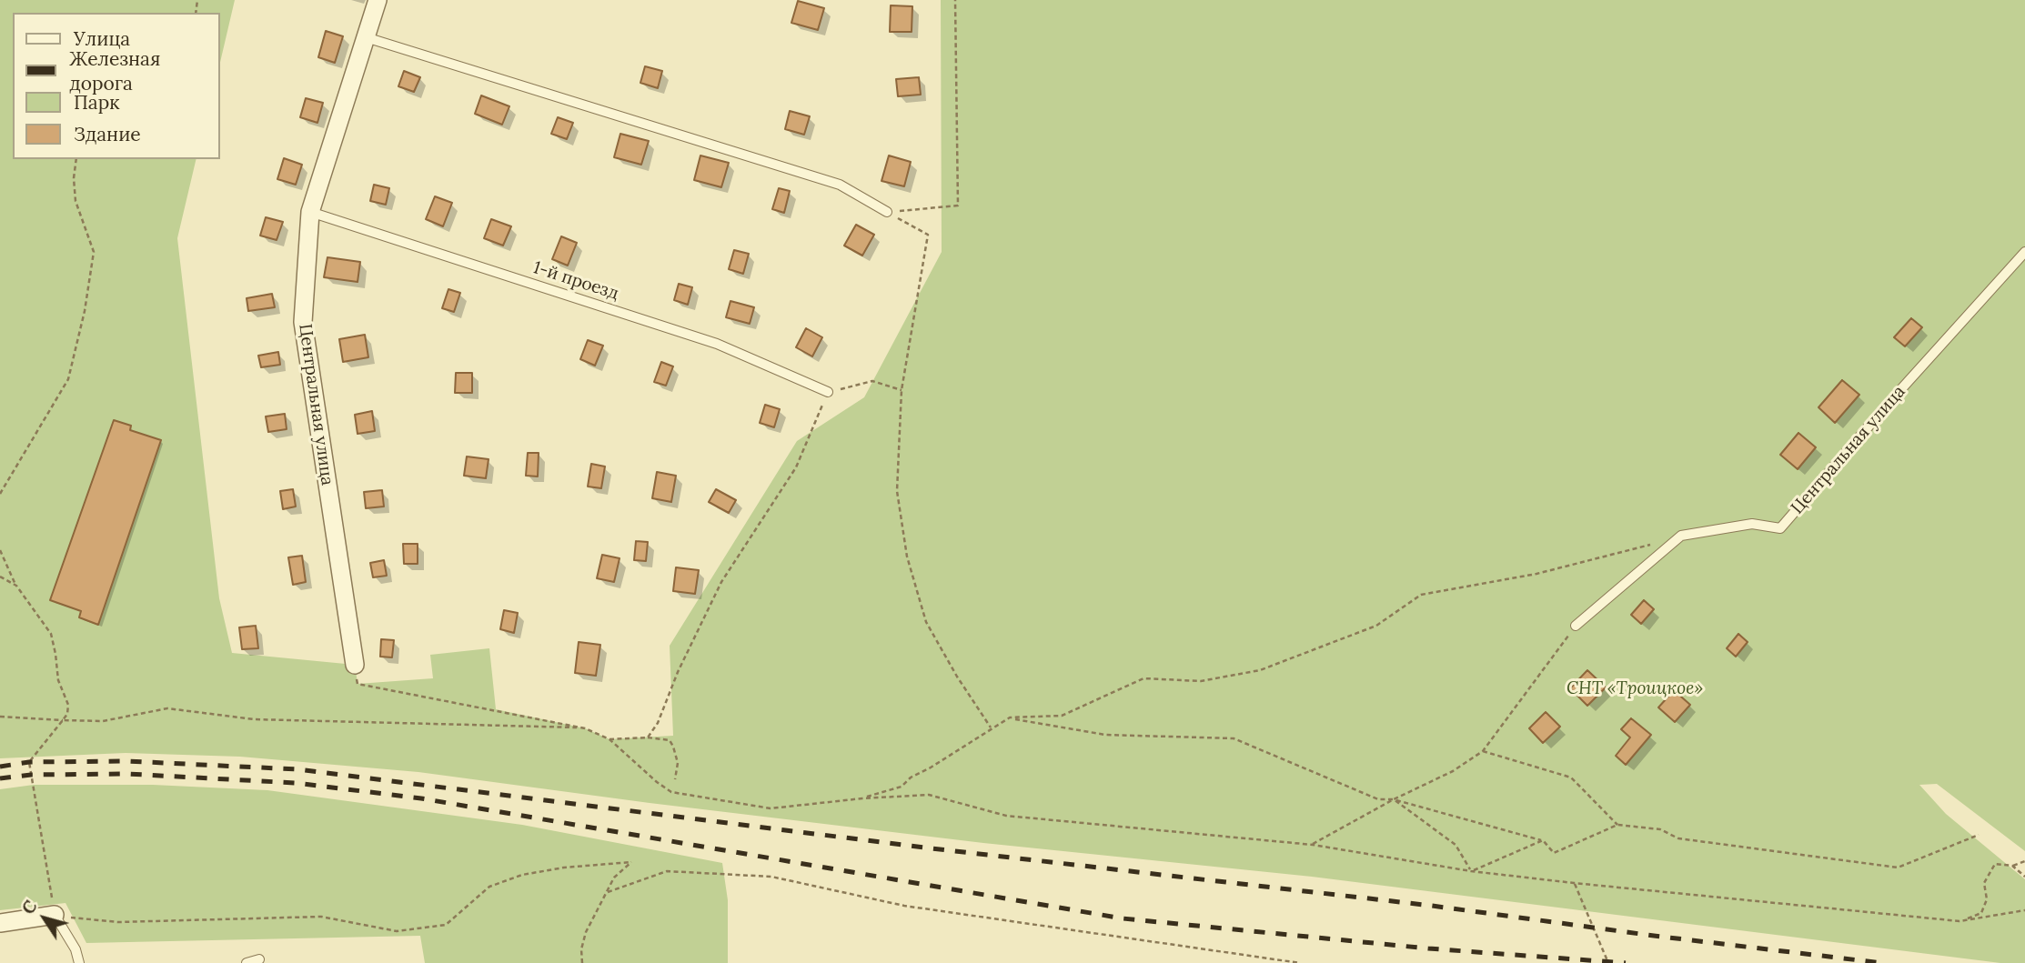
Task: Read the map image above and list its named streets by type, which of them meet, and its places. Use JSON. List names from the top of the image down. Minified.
{"streets":{"street":["Центральная улица"],"lane":["1-й проезд"]},"crossings":[["1-й проезд","Центральная улица"]],"parks":["СНТ «Троицкое»"],"legend":["Улица","Железная дорога","Парк","Здание"],"north":"top left"}
